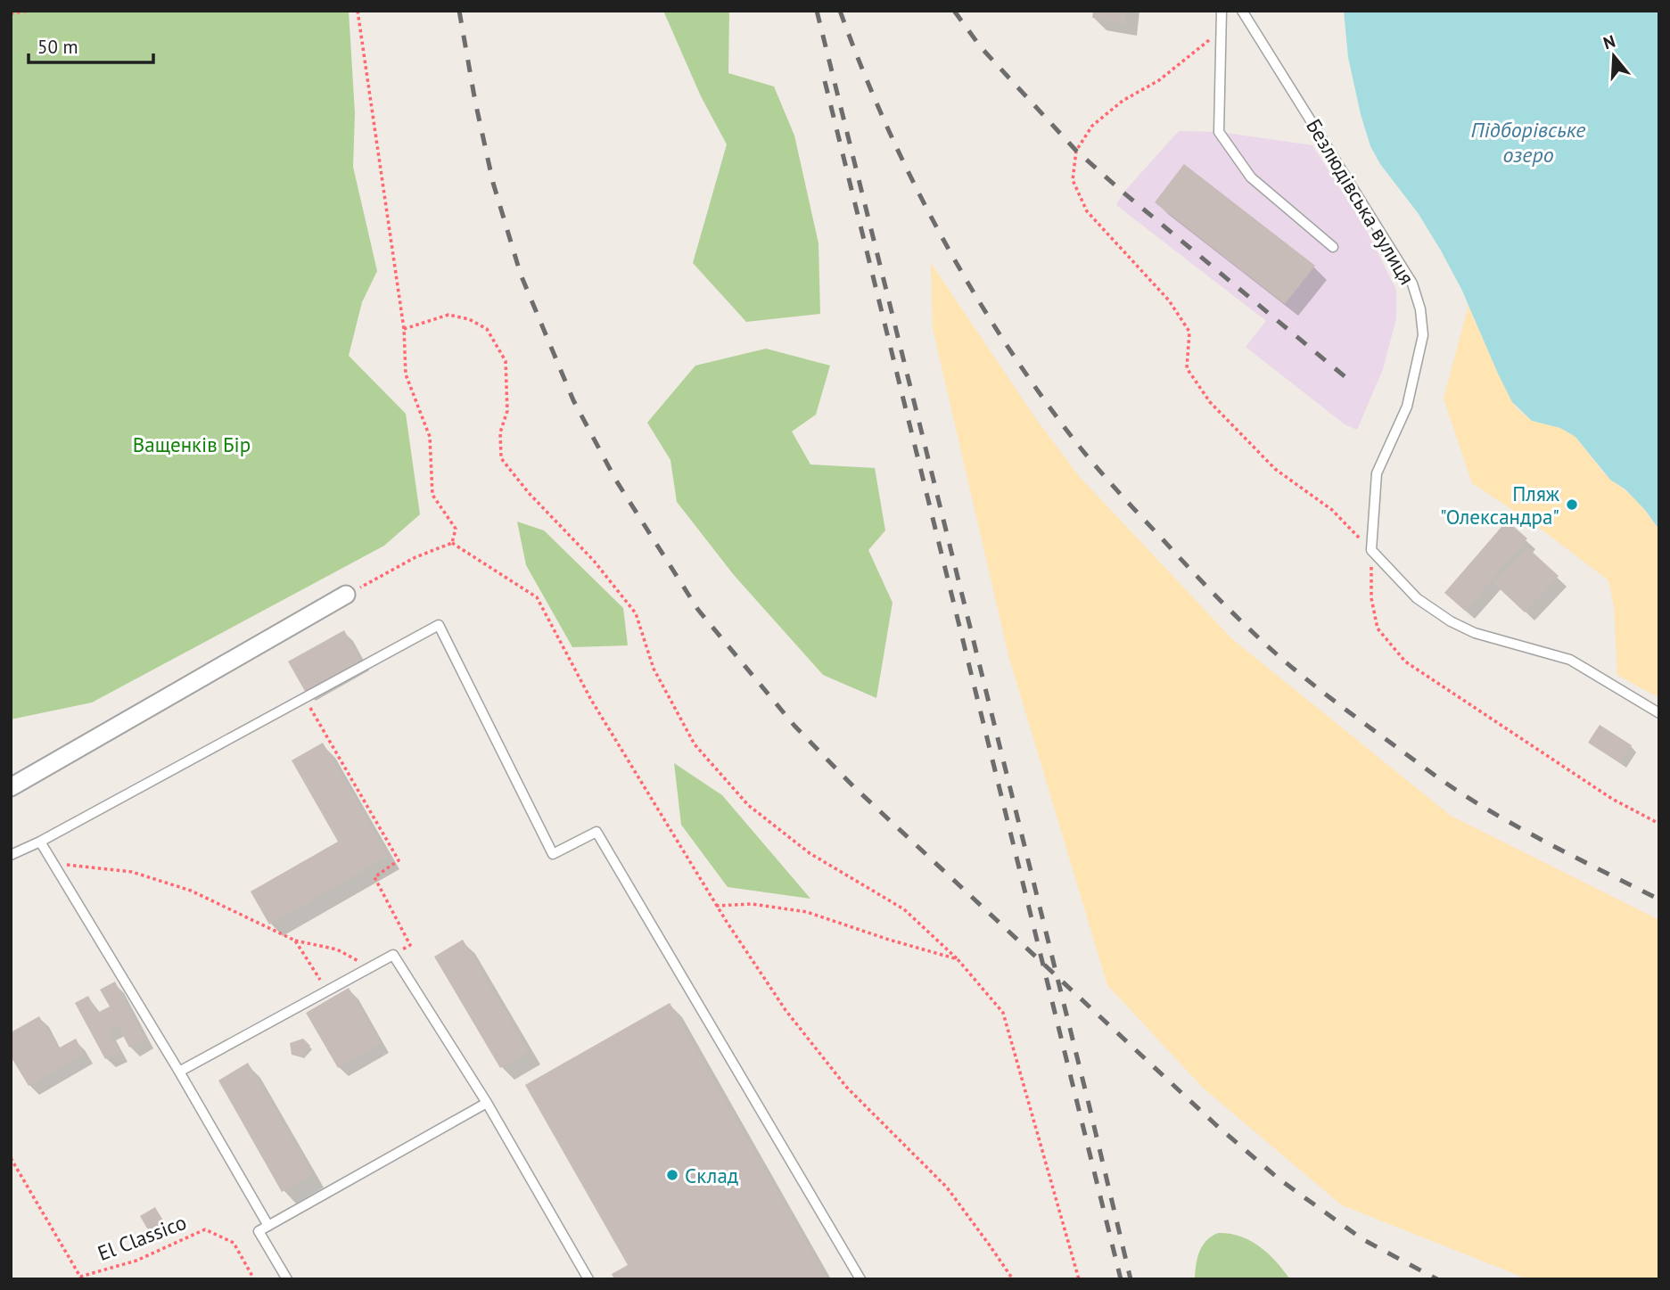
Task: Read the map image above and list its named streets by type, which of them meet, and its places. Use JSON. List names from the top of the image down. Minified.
{"streets":{"lane":["Безлюдівська вулиця"],"path":["El Classico"]},"water":["Підборівське озеро"],"parks":["Ващенків Бір"],"places":["Пляж \"Олександра\"","Склад"],"scale_bar":"50 m","north":"top"}
